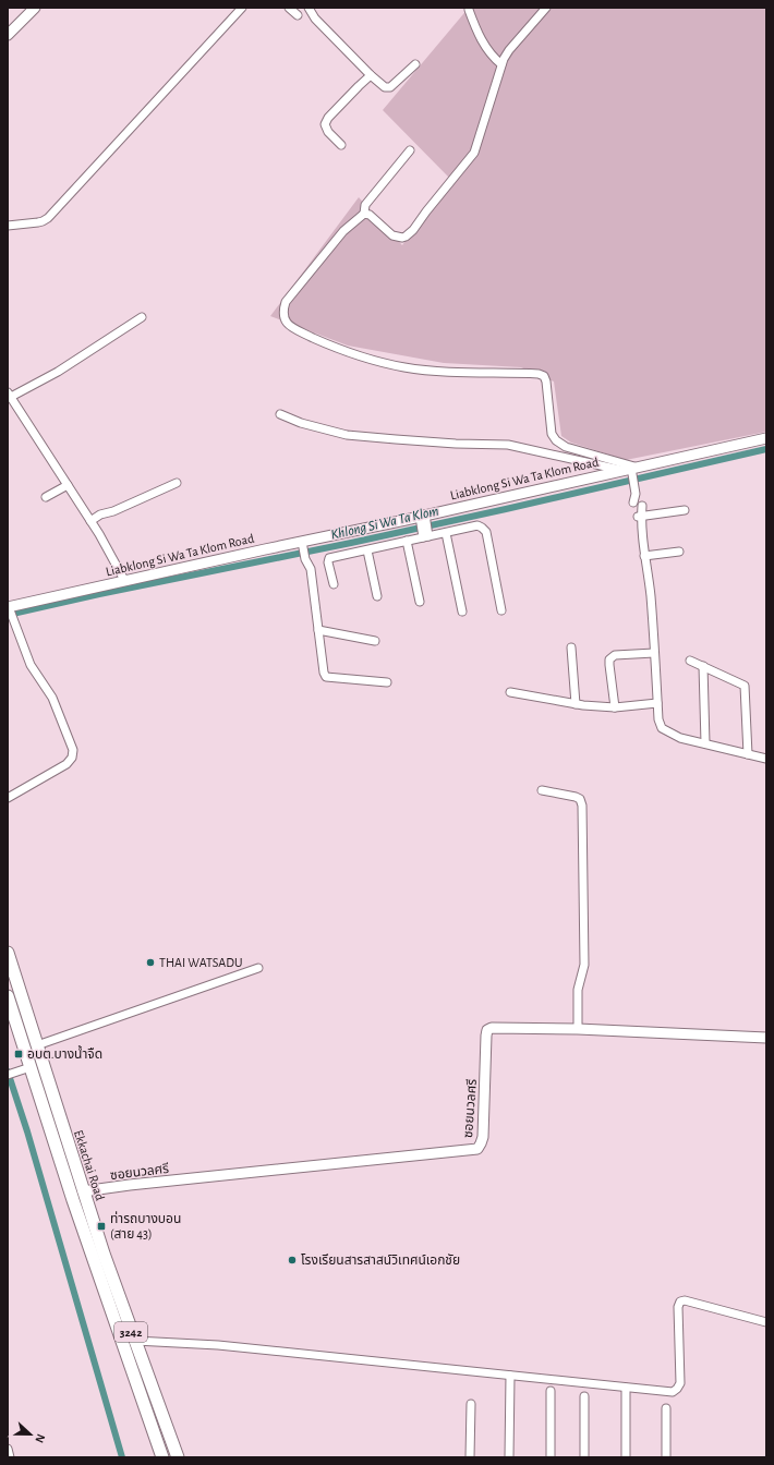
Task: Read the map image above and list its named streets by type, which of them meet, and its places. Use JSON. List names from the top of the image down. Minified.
{"streets":{"main road":["Ekkachai Road","3242"],"street":["Liabklong Si Wa Ta Klom Road","ซอยนวลศรี"]},"crossings":[["ซอยนวลศรี","Ekkachai Road"]],"water":["Khlong Si Wa Ta Klom"],"places":{"other":["THAI WATSADU","โรงเรียนสารสาสน์วิเทศน์เอกชัย"],"transit":["อบต.บางน้ำจืด","ท่ารถบางบอน (สาย 43)"]},"north":"right"}
